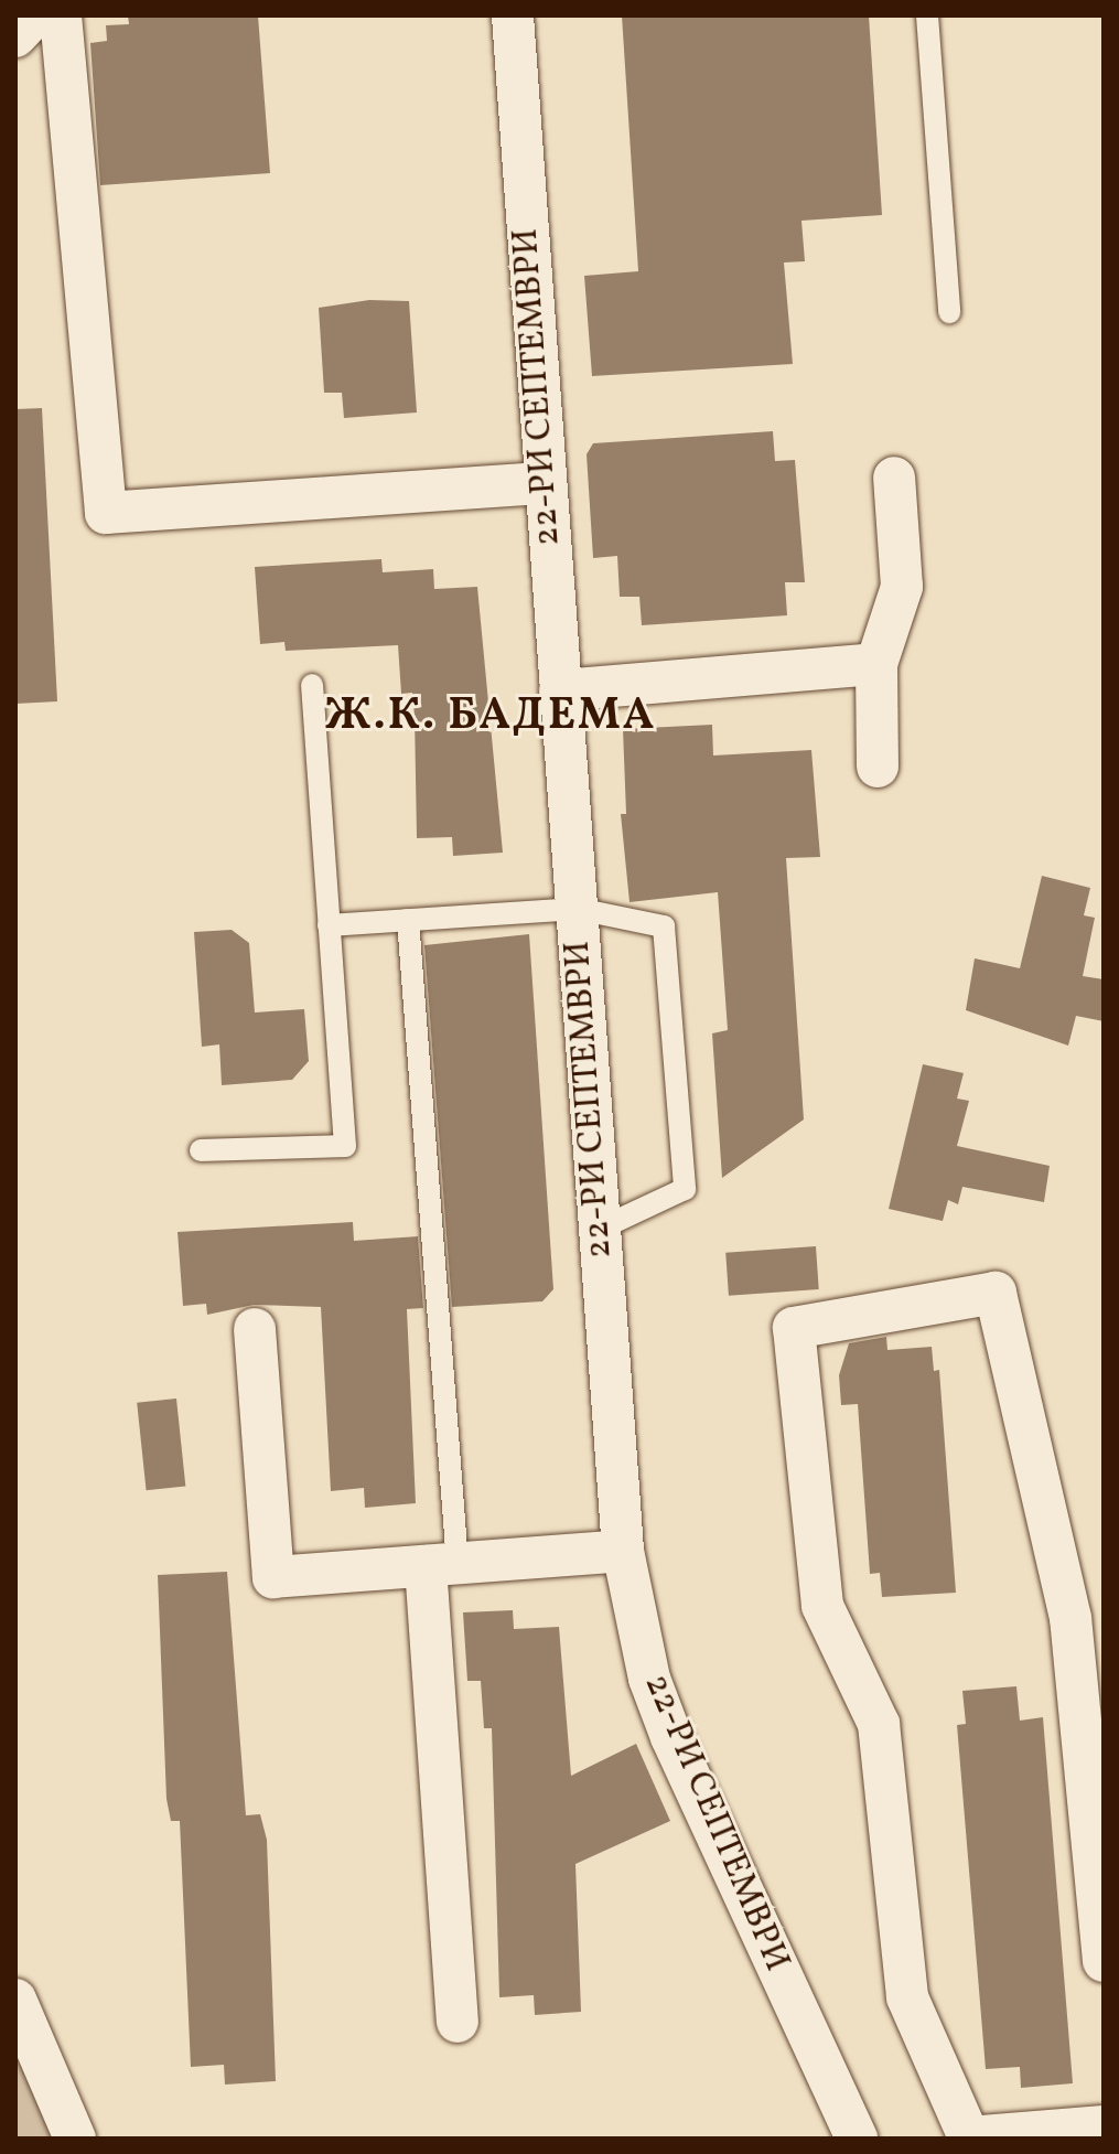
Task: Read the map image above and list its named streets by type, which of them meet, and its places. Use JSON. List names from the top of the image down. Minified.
{"streets":{"street":["22-РИ СЕПТЕМВРИ"]},"districts":["Ж.К. БАДЕМА"]}
